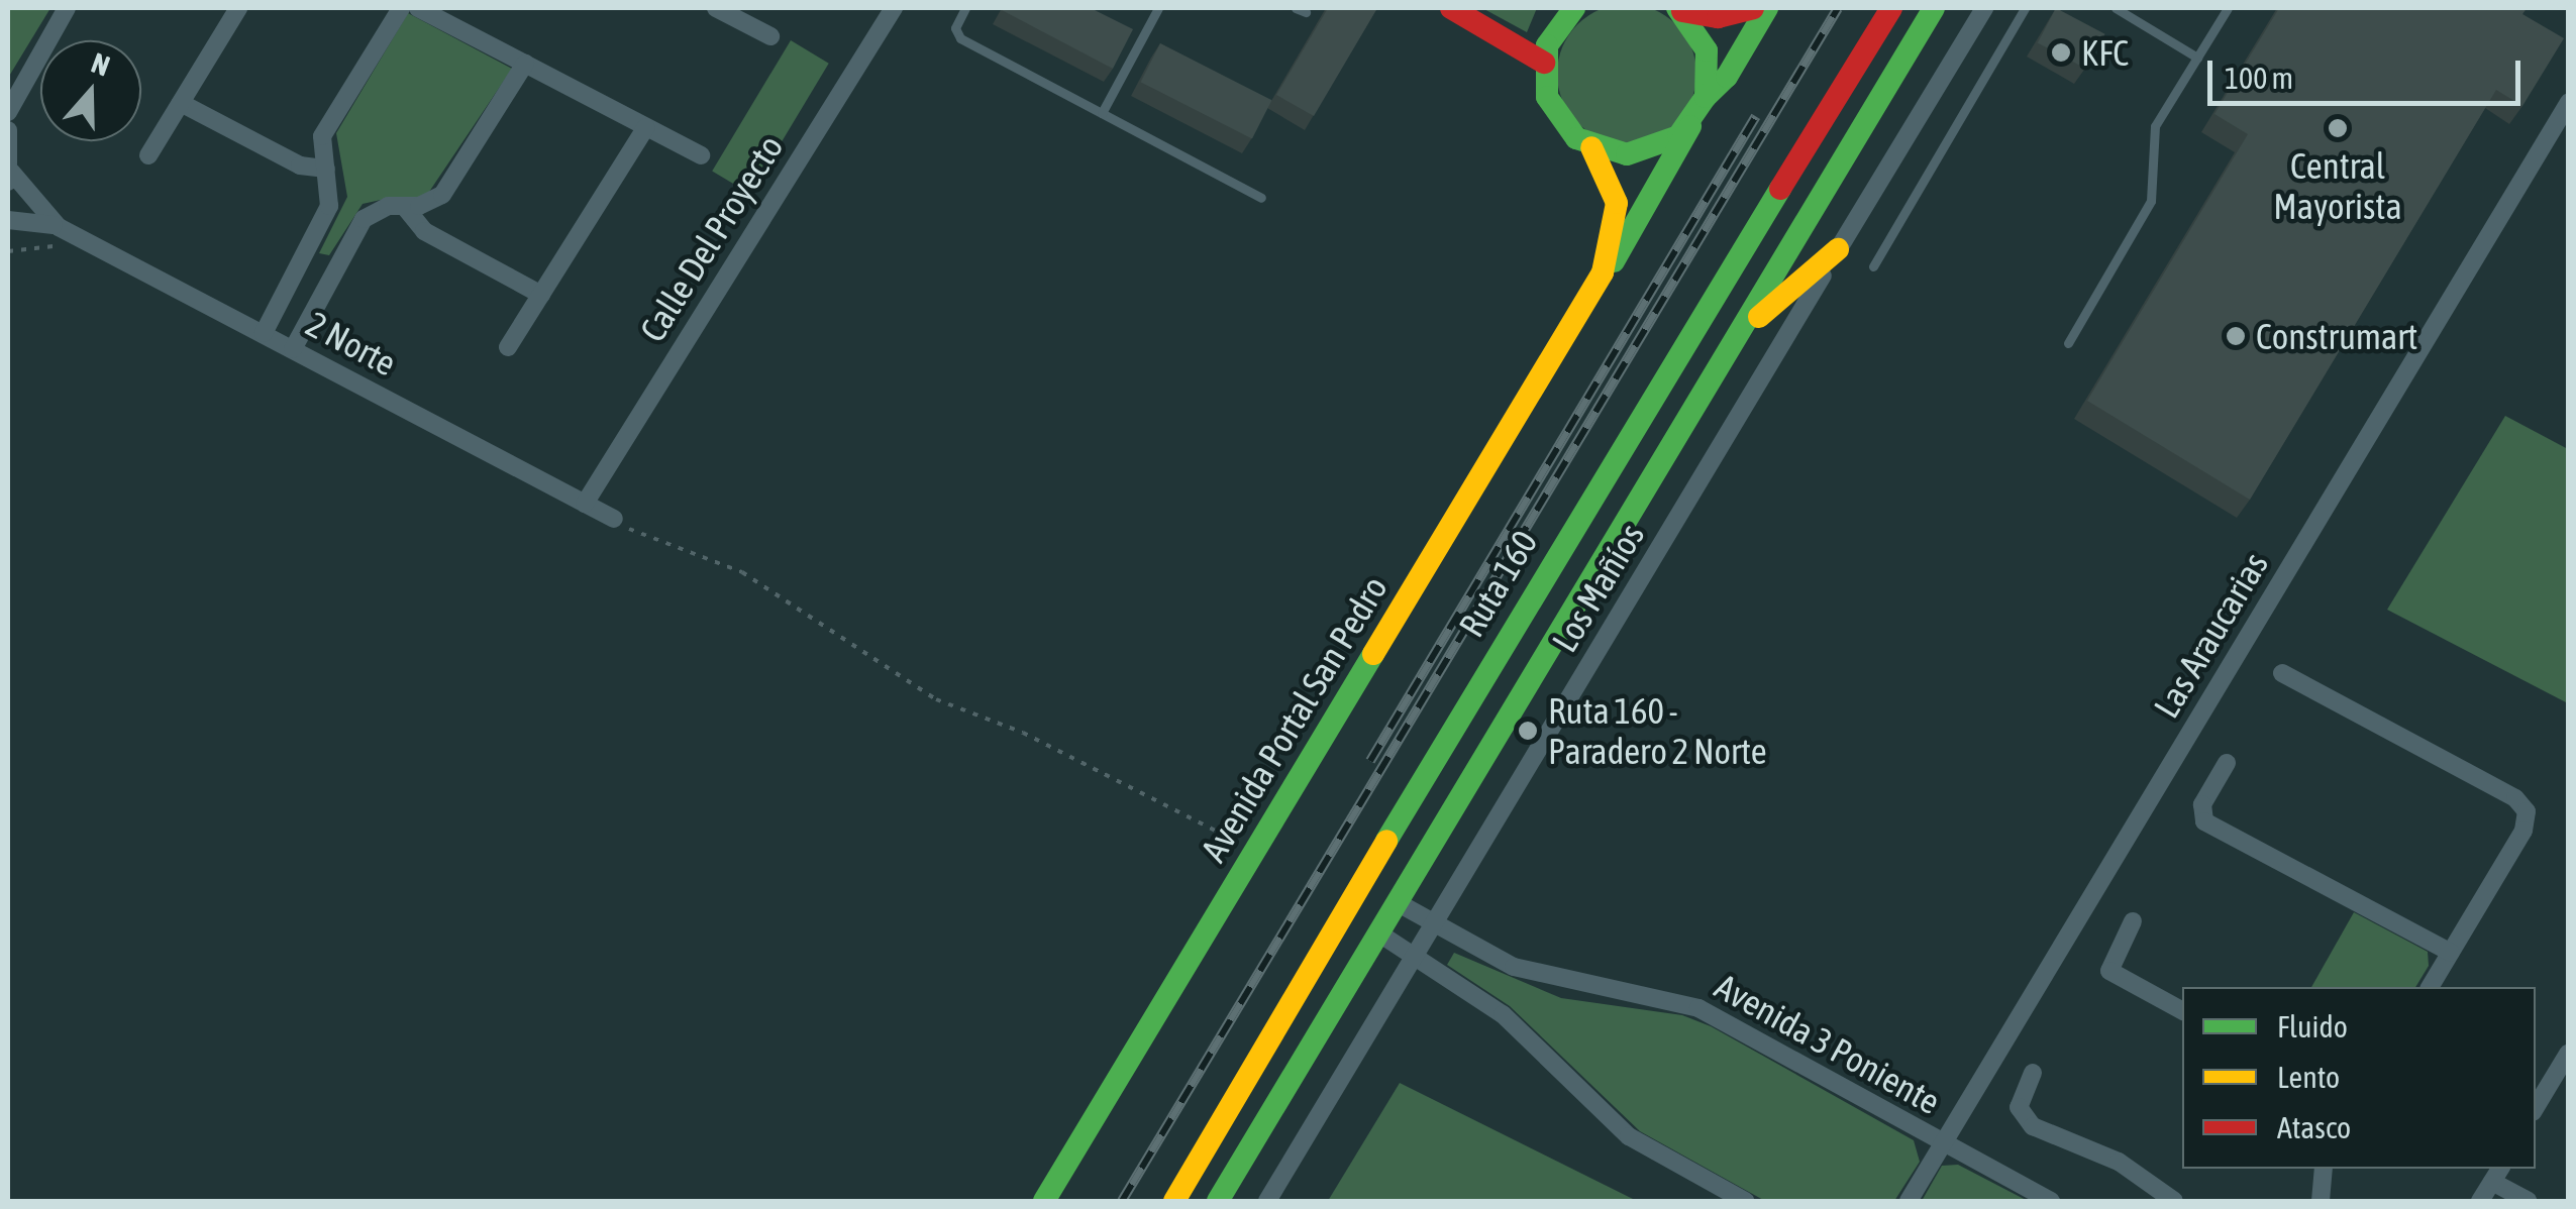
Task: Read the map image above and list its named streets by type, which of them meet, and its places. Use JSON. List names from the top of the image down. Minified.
{"streets":{"main road":["Ruta 160","Avenida Portal San Pedro"],"street":["Calle Del Proyecto","2 Norte","Los Mañíos","Las Araucarias","Avenida 3 Poniente"]},"crossings":[["Calle Del Proyecto","2 Norte"],["Los Mañíos","Avenida 3 Poniente"],["Las Araucarias","Avenida 3 Poniente"]],"places":["KFC","Central Mayorista","Construmart","Ruta 160 - Paradero 2 Norte"],"legend":["Fluido","Lento","Atasco"],"scale_bar":"100 m","north":"top"}
